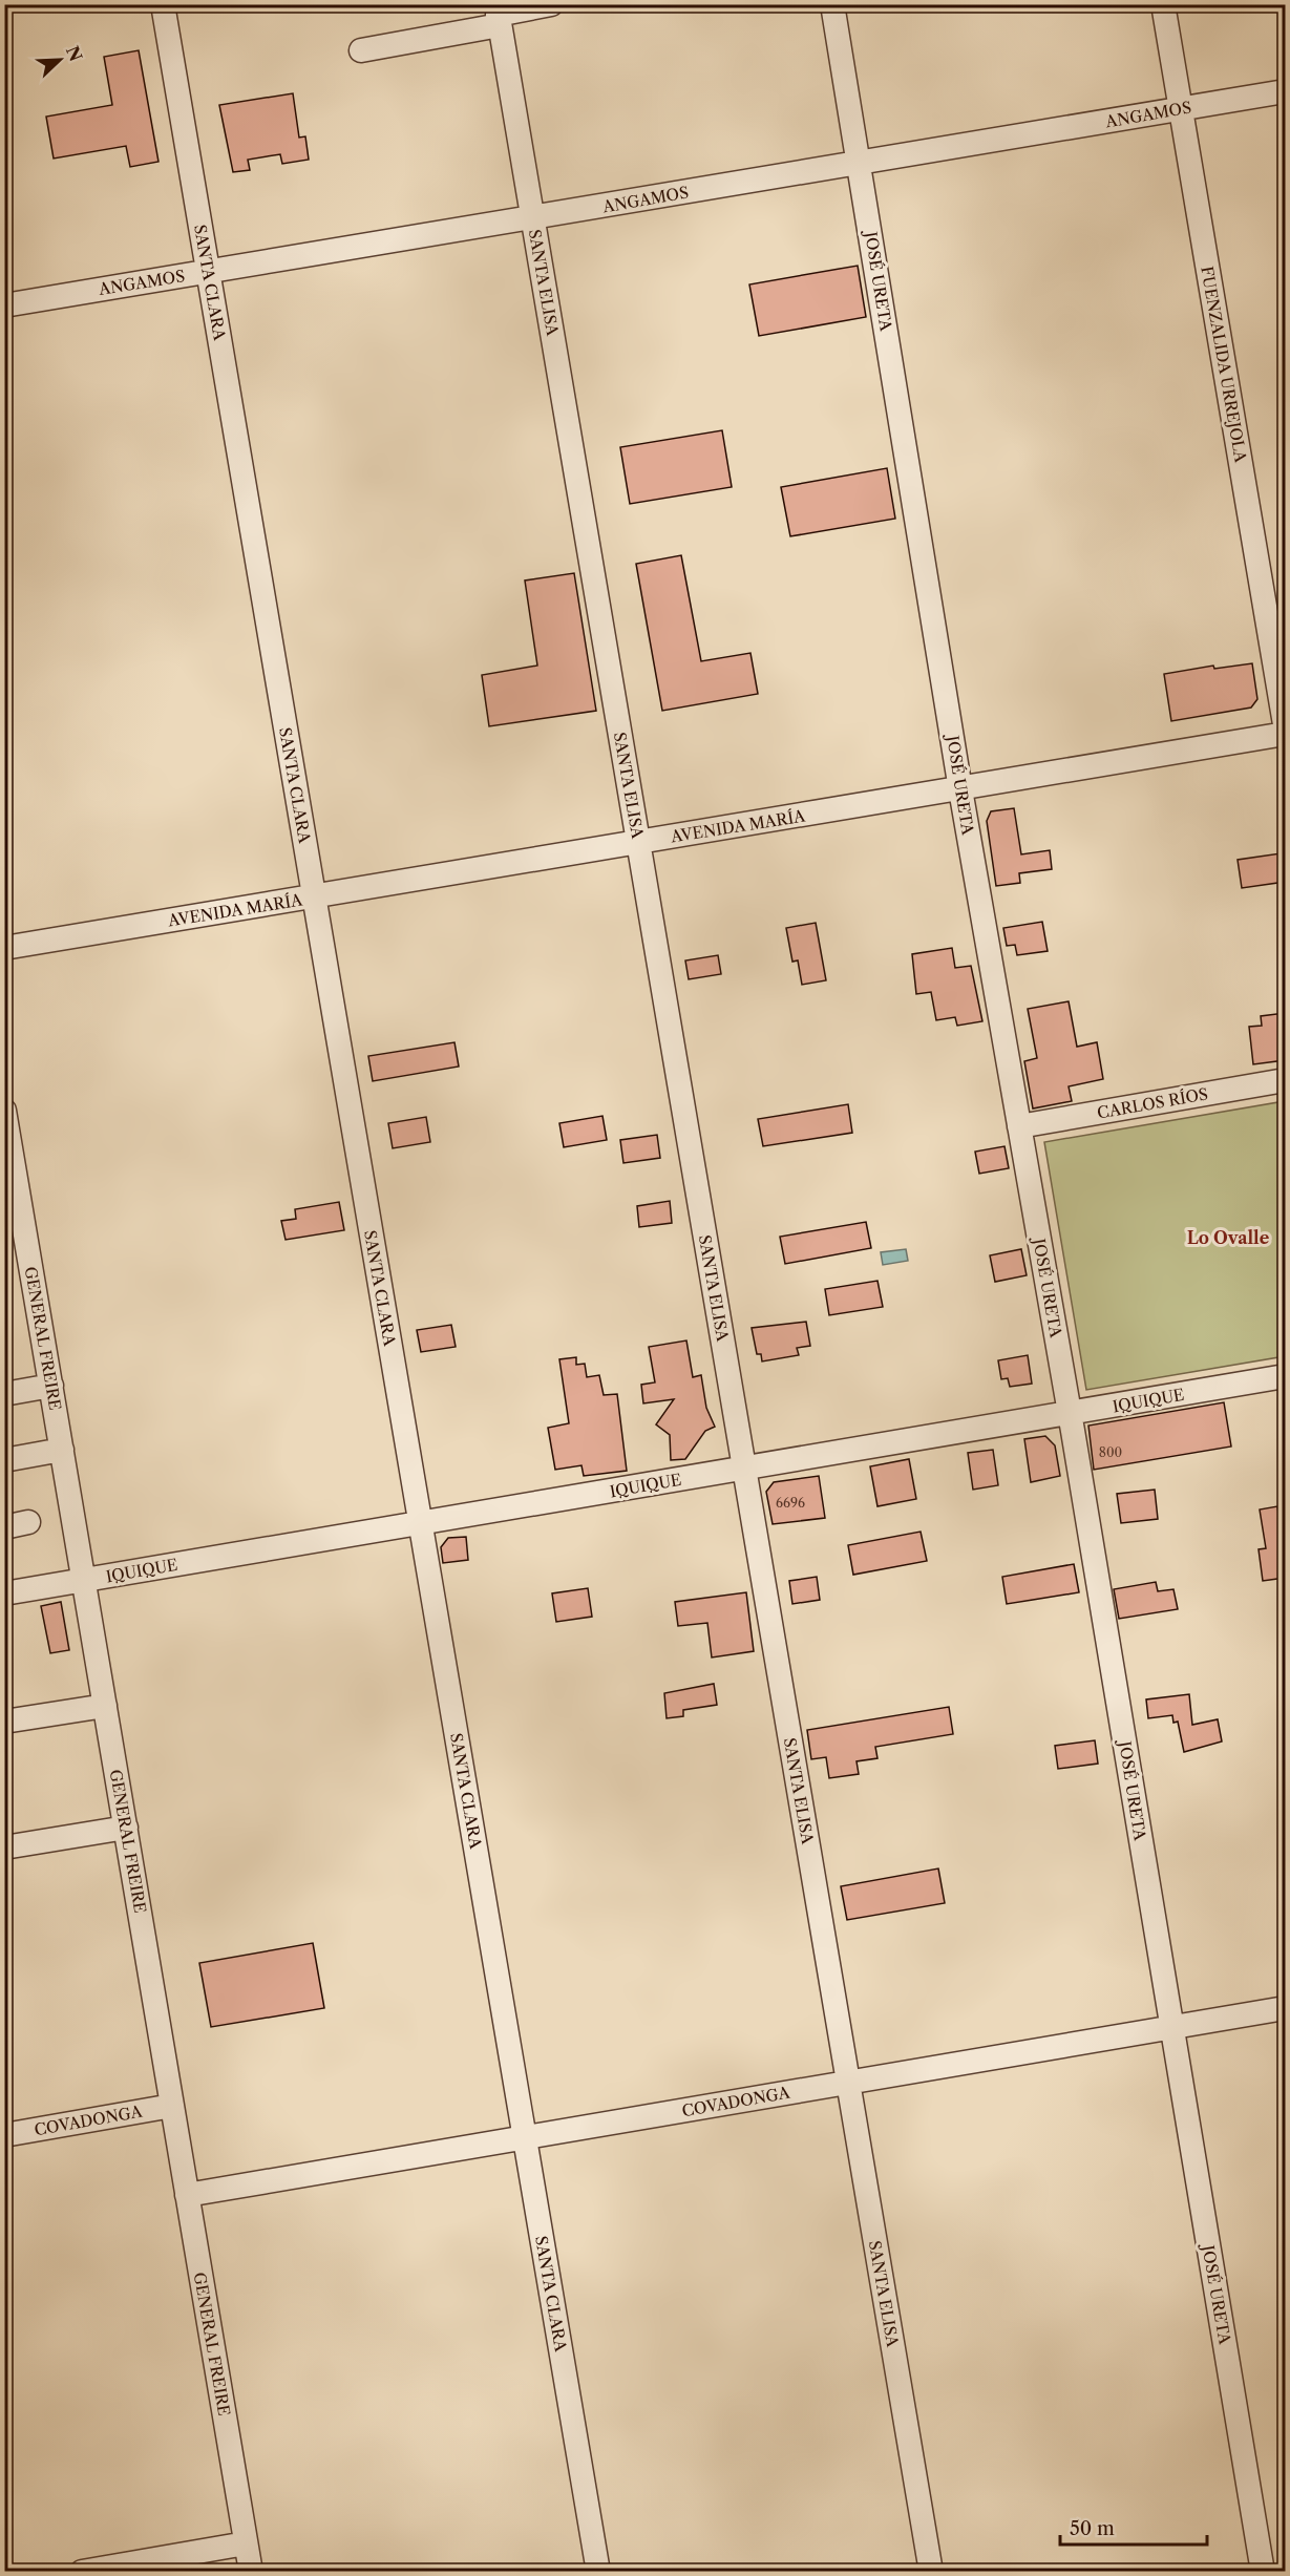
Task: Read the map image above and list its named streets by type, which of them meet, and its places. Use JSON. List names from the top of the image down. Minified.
{"streets":{"street":["ANGAMOS","JOSÉ URETA","SANTA CLARA","SANTA ELISA","FUENZALIDA URREJOLA","AVENIDA MARÍA","CARLOS RÍOS","GENERAL FREIRE","IQUIQUE","COVADONGA"]},"crossings":[["ANGAMOS","JOSÉ URETA"],["ANGAMOS","SANTA CLARA"],["ANGAMOS","SANTA ELISA"],["ANGAMOS","FUENZALIDA URREJOLA"],["JOSÉ URETA","AVENIDA MARÍA"],["JOSÉ URETA","CARLOS RÍOS"],["JOSÉ URETA","IQUIQUE"],["JOSÉ URETA","COVADONGA"],["SANTA CLARA","AVENIDA MARÍA"],["SANTA CLARA","IQUIQUE"],["SANTA CLARA","COVADONGA"],["SANTA ELISA","AVENIDA MARÍA"],["SANTA ELISA","IQUIQUE"],["SANTA ELISA","COVADONGA"],["GENERAL FREIRE","IQUIQUE"],["GENERAL FREIRE","COVADONGA"]],"districts":["Lo Ovalle"],"house_numbers":["800","6696"],"scale_bar":"50 m","north":"top right"}
